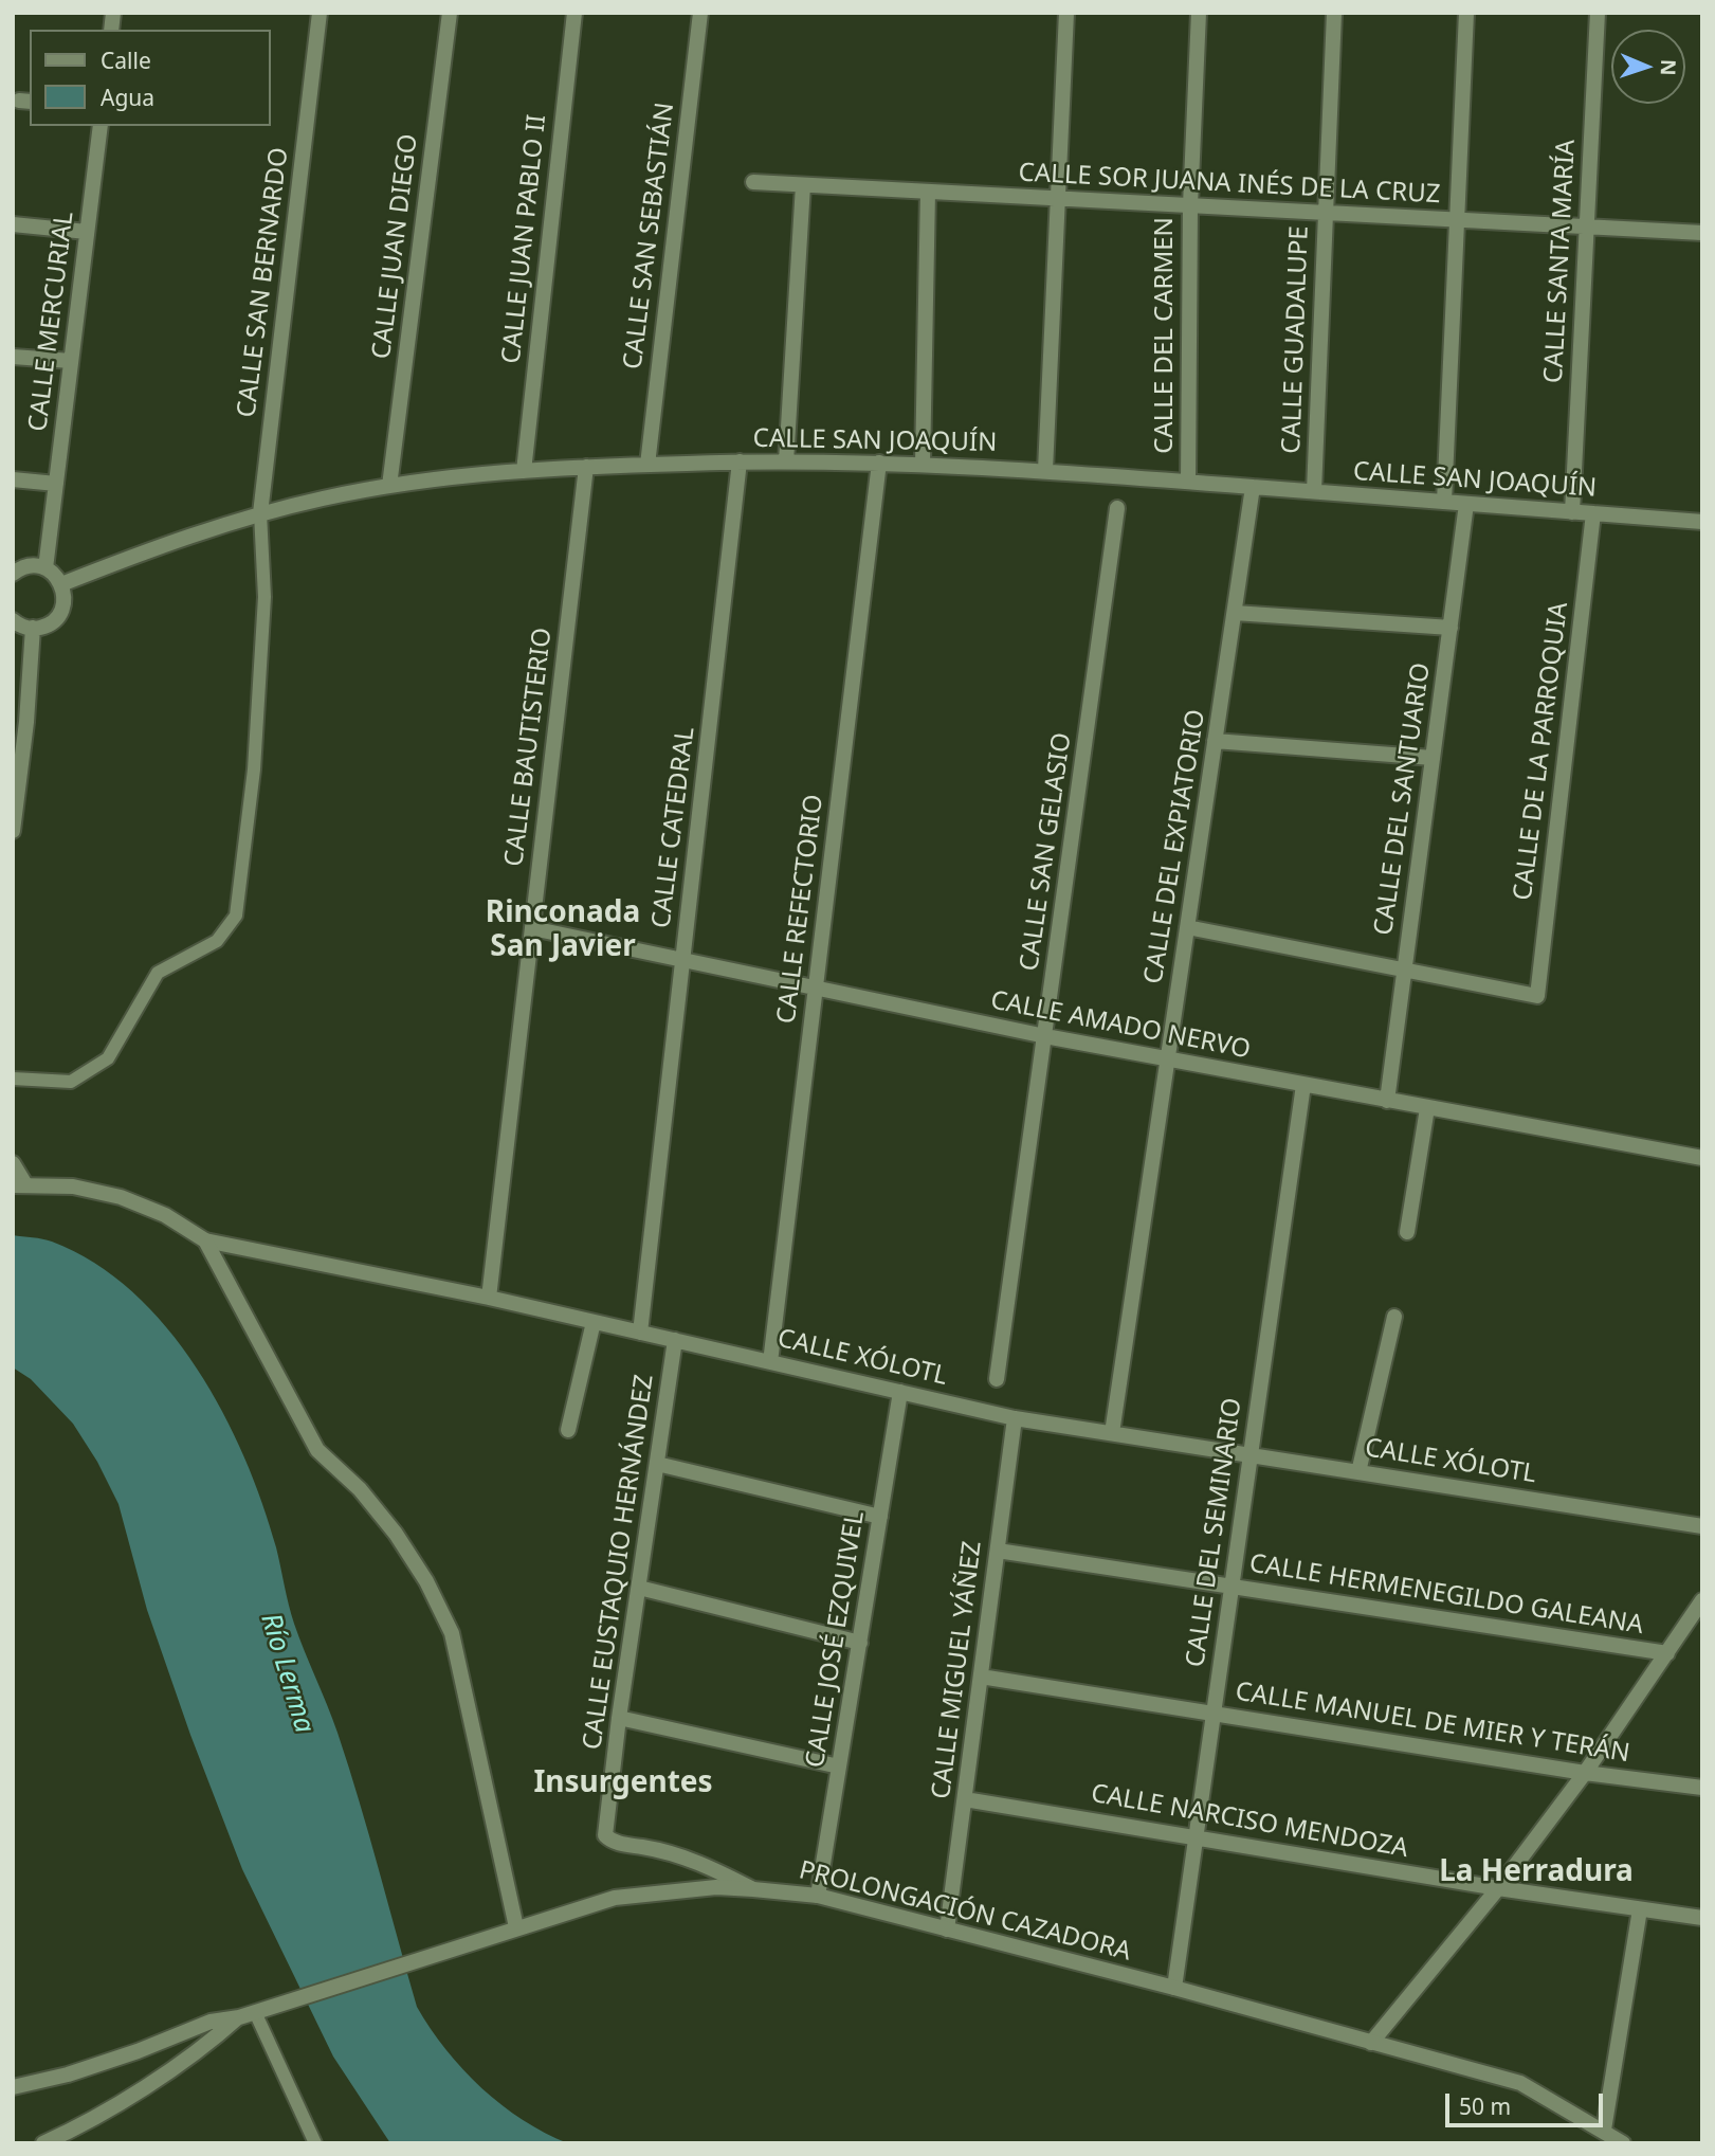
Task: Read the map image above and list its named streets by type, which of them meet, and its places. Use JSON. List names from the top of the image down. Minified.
{"streets":{"street":["CALLE SOR JUANA INÉS DE LA CRUZ","CALLE SAN SEBASTIÁN","CALLE JUAN PABLO II","CALLE JUAN DIEGO","CALLE SANTA MARÍA","CALLE SAN BERNARDO","CALLE MERCURIAL","CALLE DEL CARMEN","CALLE GUADALUPE","CALLE SAN JOAQUÍN","CALLE BAUTISTERIO","CALLE DE LA PARROQUIA","CALLE DEL SANTUARIO","CALLE CATEDRAL","CALLE DEL EXPIATORIO","CALLE SAN GELASIO","CALLE REFECTORIO","CALLE AMADO NERVO","CALLE XÓLOTL","CALLE DEL SEMINARIO","CALLE EUSTAQUIO HERNÁNDEZ","CALLE HERMENEGILDO GALEANA","CALLE JOSÉ EZQUIVEL","CALLE MIGUEL YÁÑEZ","CALLE MANUEL DE MIER Y TERÁN","CALLE NARCISO MENDOZA","PROLONGACIÓN CAZADORA"]},"crossings":[["CALLE SOR JUANA INÉS DE LA CRUZ","CALLE SANTA MARÍA"],["CALLE SOR JUANA INÉS DE LA CRUZ","CALLE DEL CARMEN"],["CALLE SOR JUANA INÉS DE LA CRUZ","CALLE GUADALUPE"],["CALLE SAN SEBASTIÁN","CALLE SAN JOAQUÍN"],["CALLE JUAN PABLO II","CALLE SAN JOAQUÍN"],["CALLE JUAN DIEGO","CALLE SAN JOAQUÍN"],["CALLE SANTA MARÍA","CALLE SAN JOAQUÍN"],["CALLE SAN BERNARDO","CALLE SAN JOAQUÍN"],["CALLE DEL CARMEN","CALLE SAN JOAQUÍN"],["CALLE GUADALUPE","CALLE SAN JOAQUÍN"],["CALLE SAN JOAQUÍN","CALLE BAUTISTERIO"],["CALLE SAN JOAQUÍN","CALLE DE LA PARROQUIA"],["CALLE SAN JOAQUÍN","CALLE DEL SANTUARIO"],["CALLE SAN JOAQUÍN","CALLE CATEDRAL"],["CALLE SAN JOAQUÍN","CALLE DEL EXPIATORIO"],["CALLE SAN JOAQUÍN","CALLE REFECTORIO"],["CALLE BAUTISTERIO","CALLE AMADO NERVO"],["CALLE BAUTISTERIO","CALLE XÓLOTL"],["CALLE DE LA PARROQUIA","CALLE DEL SANTUARIO"],["CALLE DEL SANTUARIO","CALLE AMADO NERVO"],["CALLE CATEDRAL","CALLE AMADO NERVO"],["CALLE CATEDRAL","CALLE XÓLOTL"],["CALLE DEL EXPIATORIO","CALLE AMADO NERVO"],["CALLE DEL EXPIATORIO","CALLE XÓLOTL"],["CALLE SAN GELASIO","CALLE AMADO NERVO"],["CALLE REFECTORIO","CALLE AMADO NERVO"],["CALLE REFECTORIO","CALLE XÓLOTL"],["CALLE AMADO NERVO","CALLE DEL SEMINARIO"],["CALLE XÓLOTL","CALLE DEL SEMINARIO"],["CALLE XÓLOTL","CALLE EUSTAQUIO HERNÁNDEZ"],["CALLE XÓLOTL","CALLE JOSÉ EZQUIVEL"],["CALLE XÓLOTL","CALLE MIGUEL YÁÑEZ"],["CALLE DEL SEMINARIO","CALLE HERMENEGILDO GALEANA"],["CALLE DEL SEMINARIO","CALLE MANUEL DE MIER Y TERÁN"],["CALLE DEL SEMINARIO","CALLE NARCISO MENDOZA"],["CALLE DEL SEMINARIO","PROLONGACIÓN CAZADORA"],["CALLE EUSTAQUIO HERNÁNDEZ","PROLONGACIÓN CAZADORA"],["CALLE HERMENEGILDO GALEANA","CALLE MIGUEL YÁÑEZ"],["CALLE JOSÉ EZQUIVEL","PROLONGACIÓN CAZADORA"],["CALLE MIGUEL YÁÑEZ","CALLE MANUEL DE MIER Y TERÁN"],["CALLE MIGUEL YÁÑEZ","CALLE NARCISO MENDOZA"],["CALLE MIGUEL YÁÑEZ","PROLONGACIÓN CAZADORA"]],"districts":["Rinconada San Javier","Insurgentes","La Herradura"],"water":["Río Lerma"],"legend":["Calle","Agua"],"scale_bar":"50 m","north":"right"}
